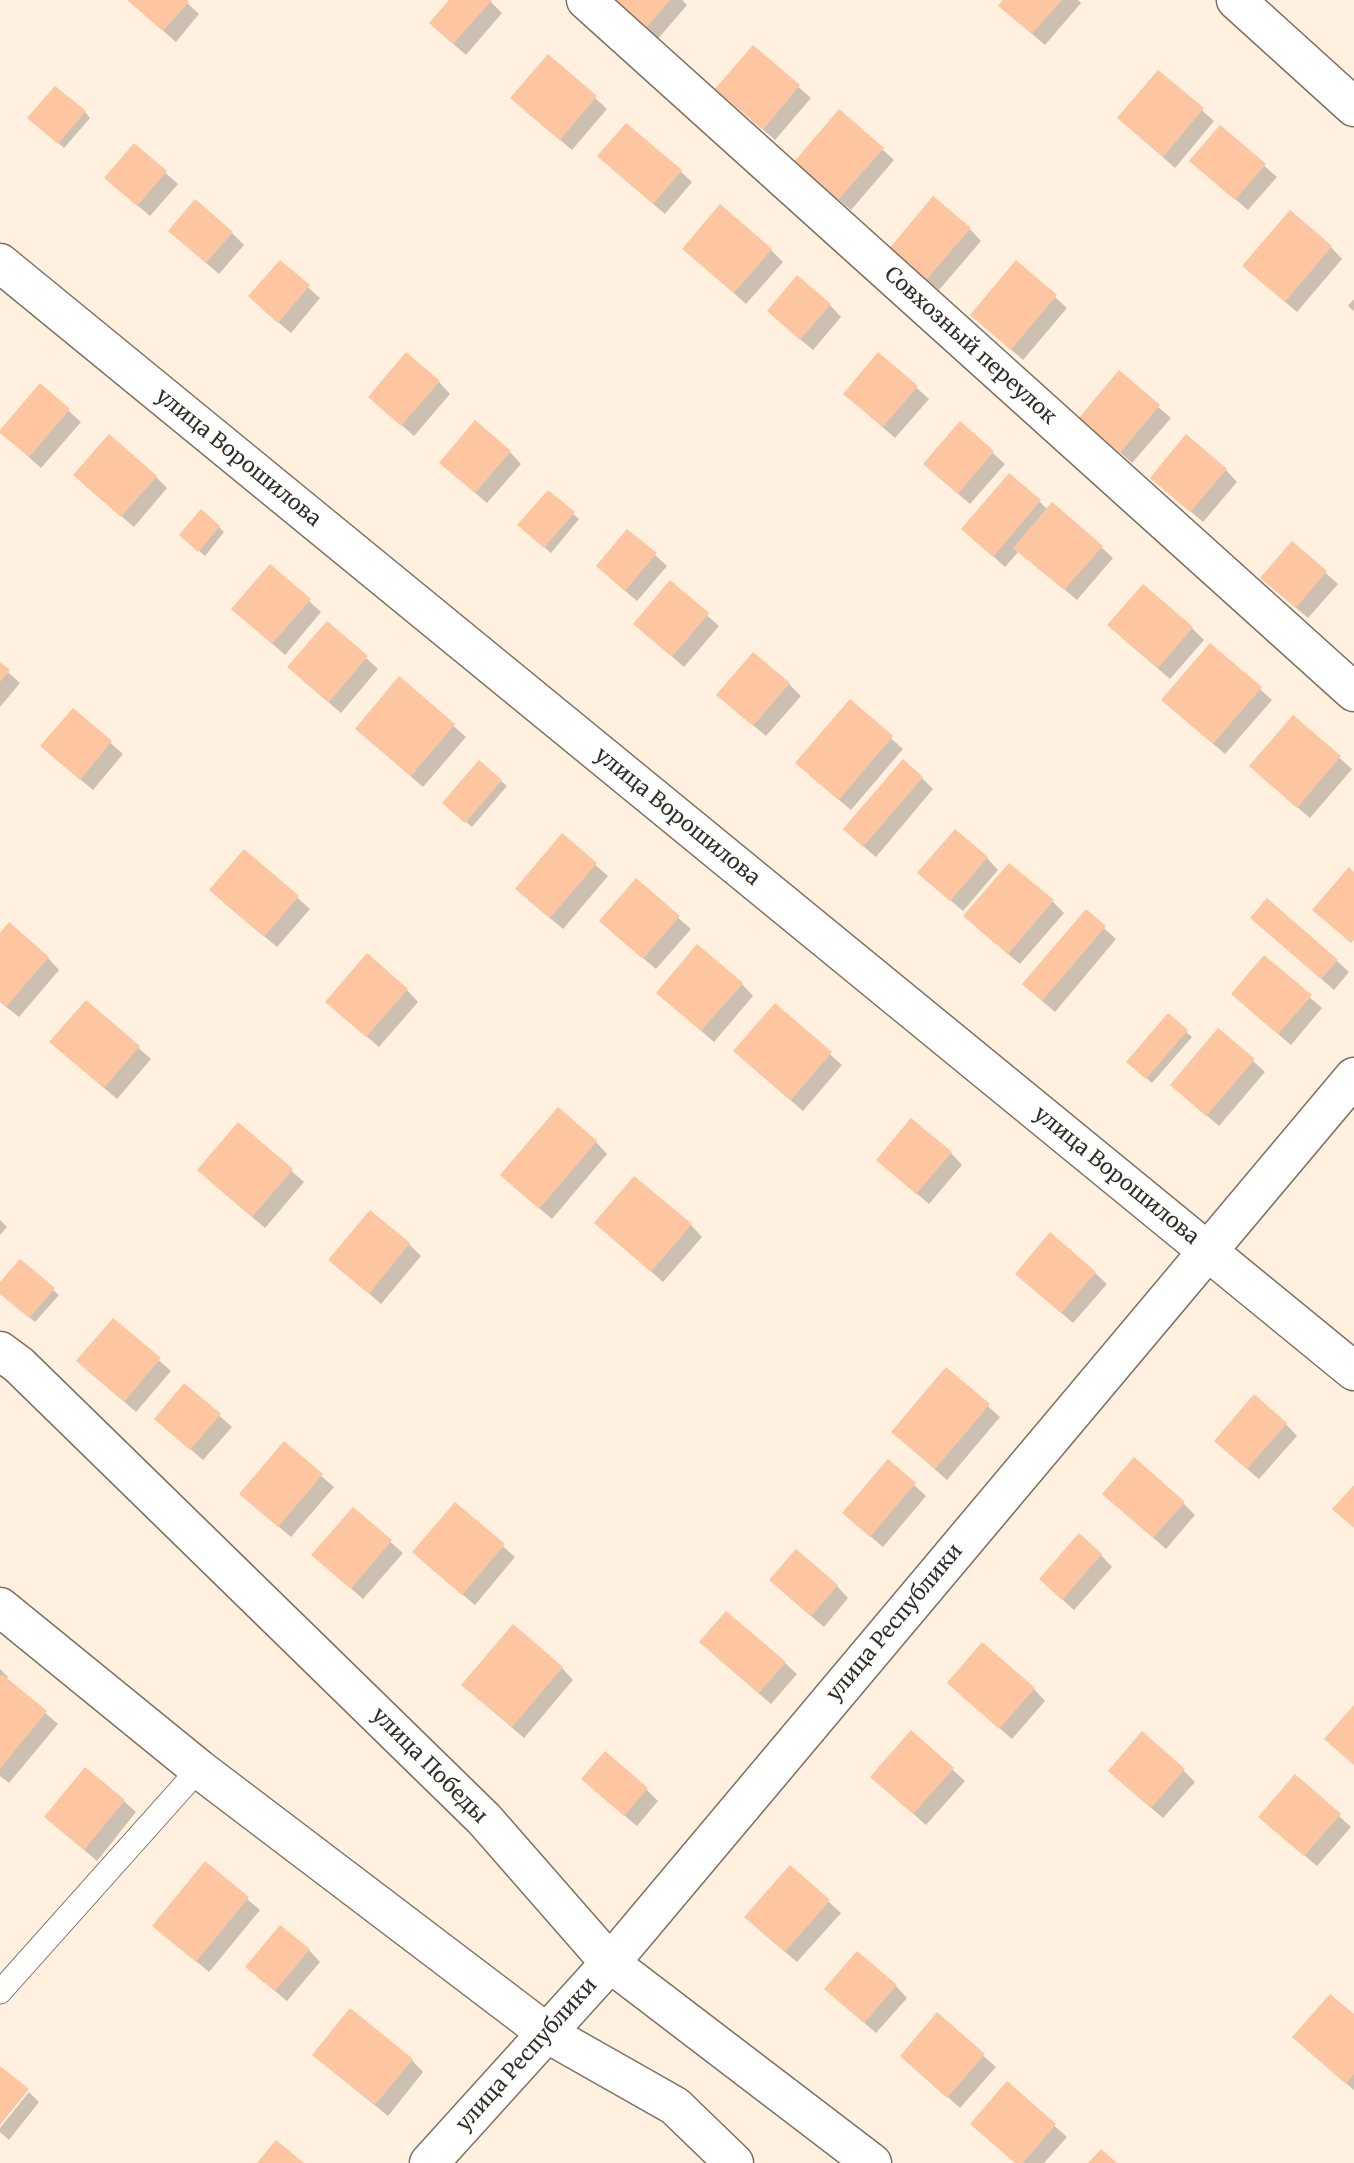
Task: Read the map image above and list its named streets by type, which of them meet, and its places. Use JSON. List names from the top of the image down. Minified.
{"streets":{"street":["Совхозный переулок","улица Ворошилова","улица Республики","улица Победы"]},"crossings":[["улица Ворошилова","улица Республики"],["улица Республики","улица Победы"]]}
